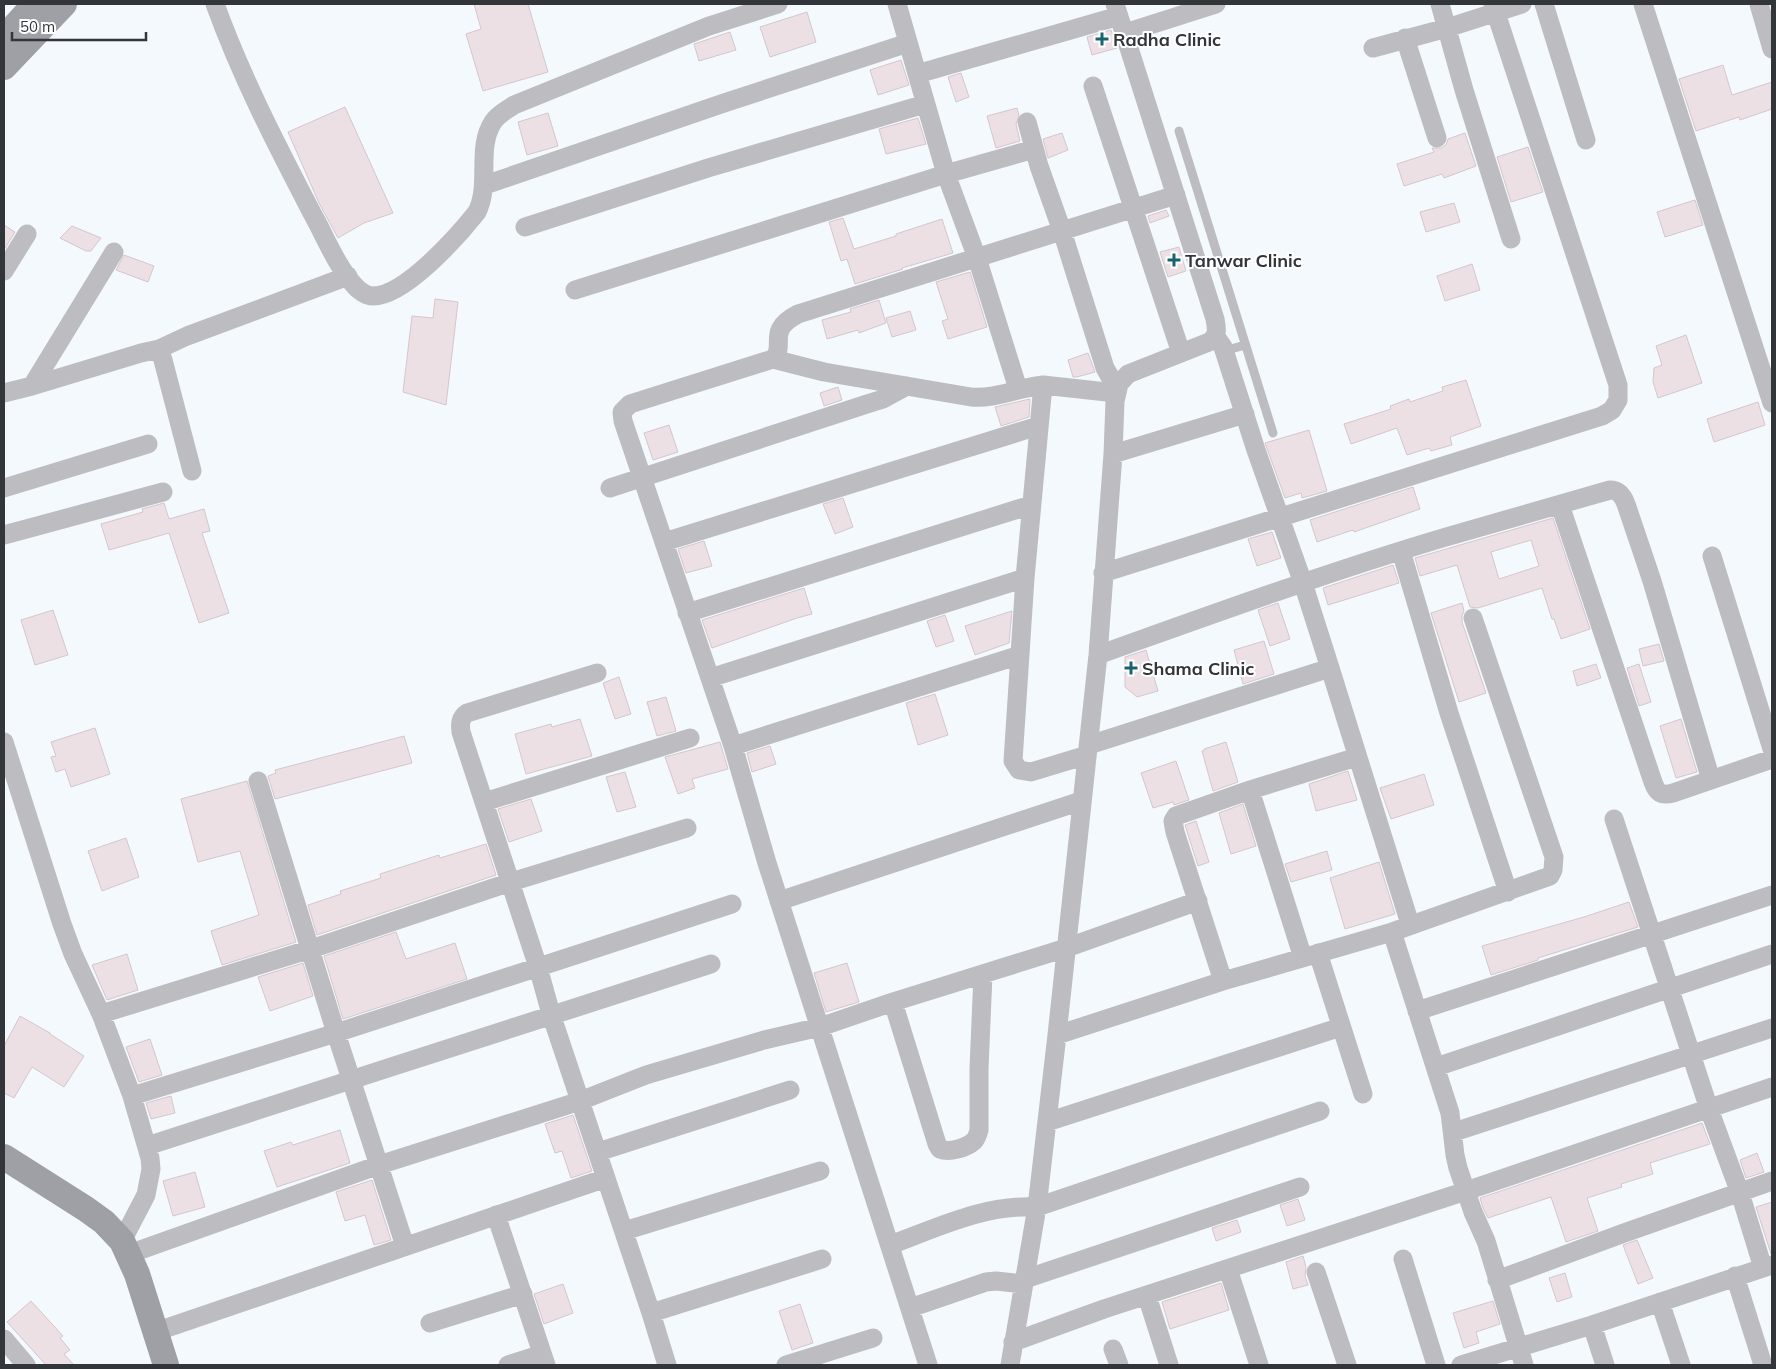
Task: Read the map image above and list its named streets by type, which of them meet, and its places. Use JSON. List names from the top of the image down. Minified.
{"places":{"health":["Radha Clinic","Tanwar Clinic","Shama Clinic"]},"scale_bar":"50 m"}
